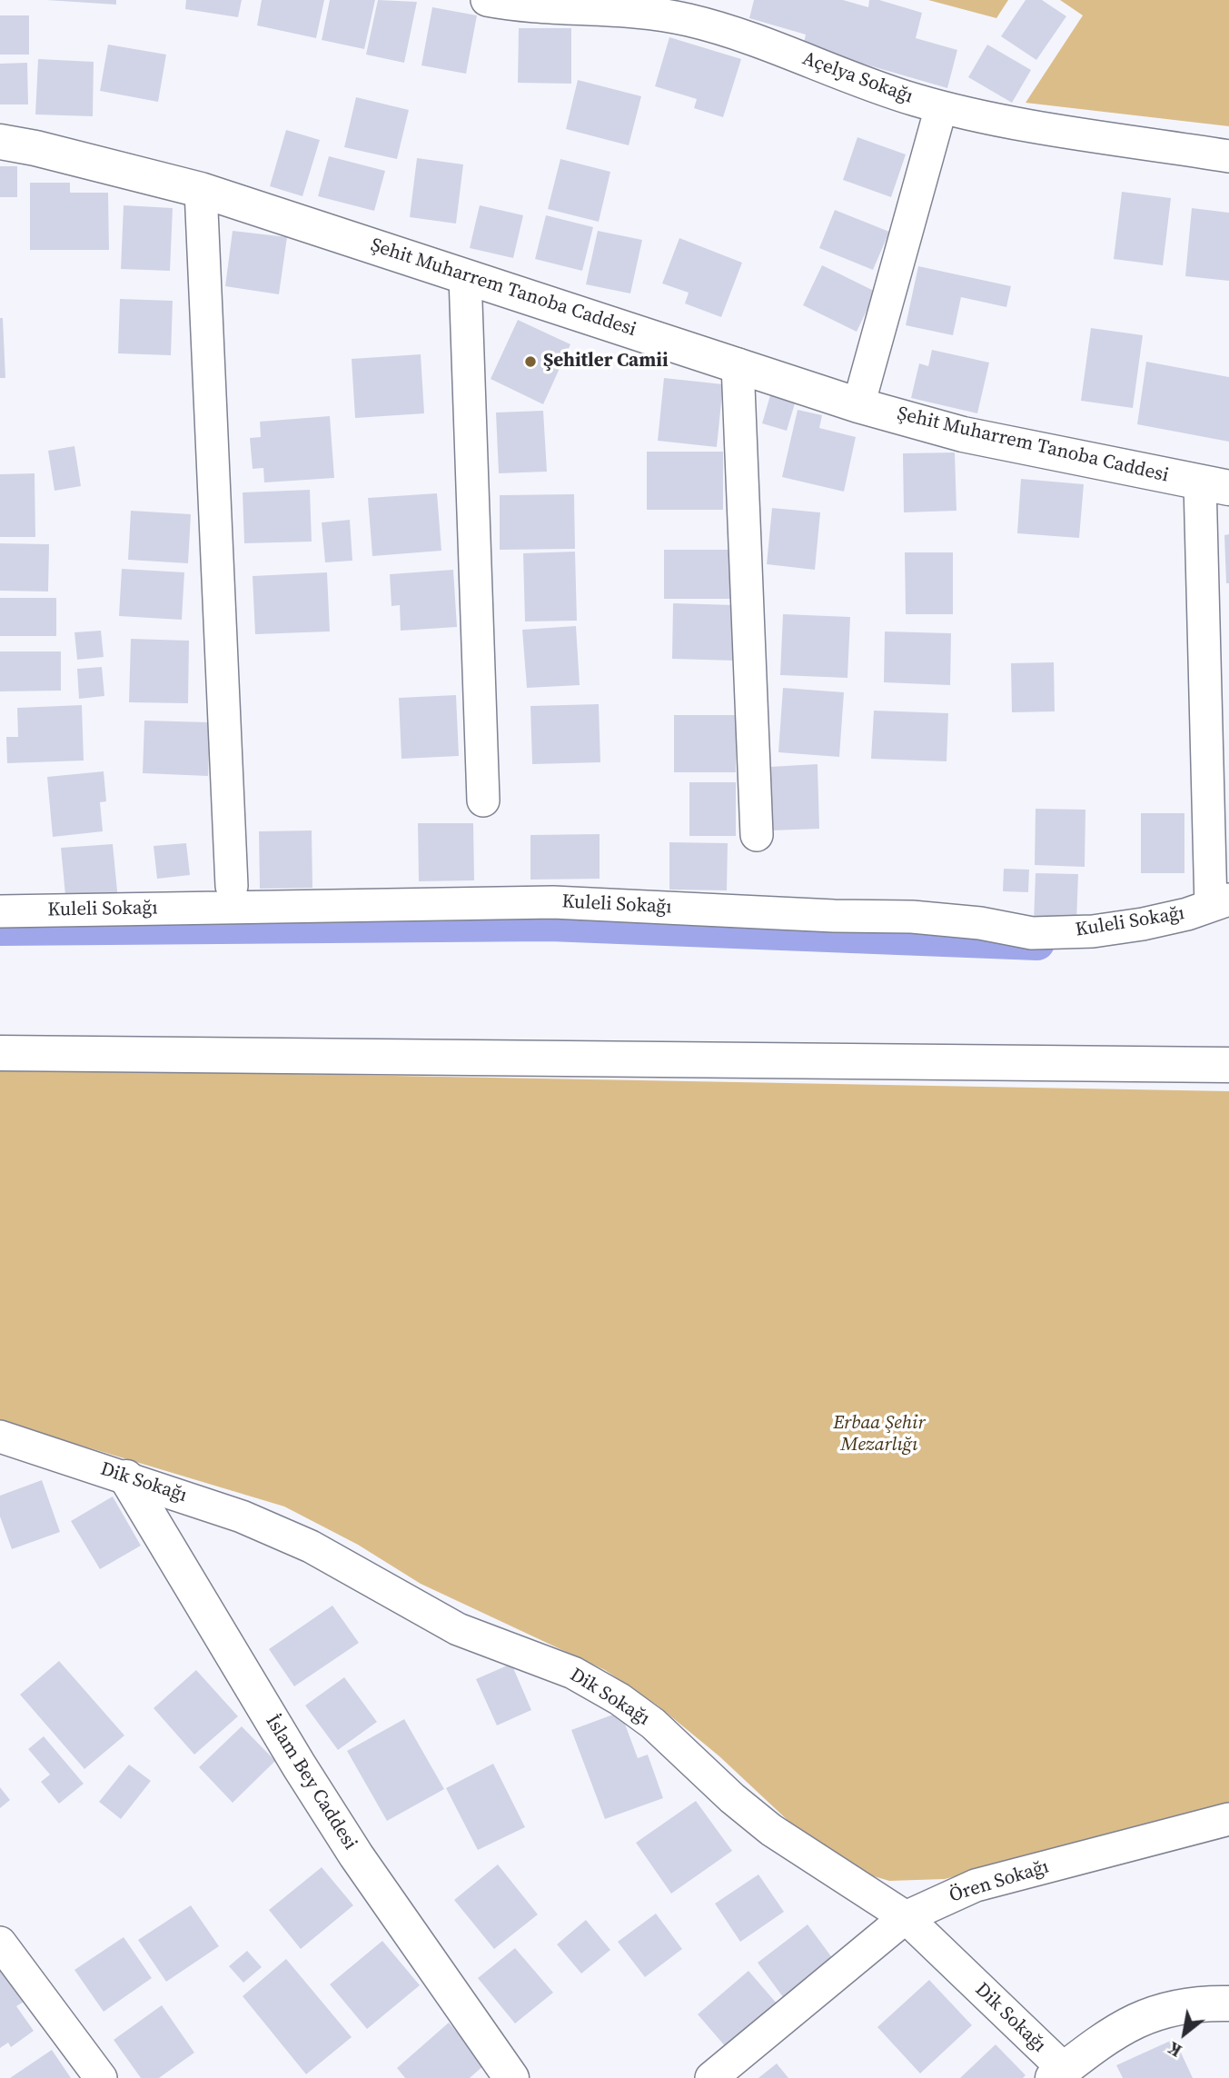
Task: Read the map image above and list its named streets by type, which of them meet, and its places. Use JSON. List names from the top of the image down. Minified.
{"streets":{"street":["Açelya Sokağı","Şehit Muharrem Tanoba Caddesi","Kuleli Sokağı","Dik Sokağı","İslam Bey Caddesi","Ören Sokağı"]},"crossings":[["Dik Sokağı","İslam Bey Caddesi"],["Dik Sokağı","Ören Sokağı"]],"parks":["Erbaa Şehir Mezarlığı"],"places":["Şehitler Camii"],"north":"bottom left"}
